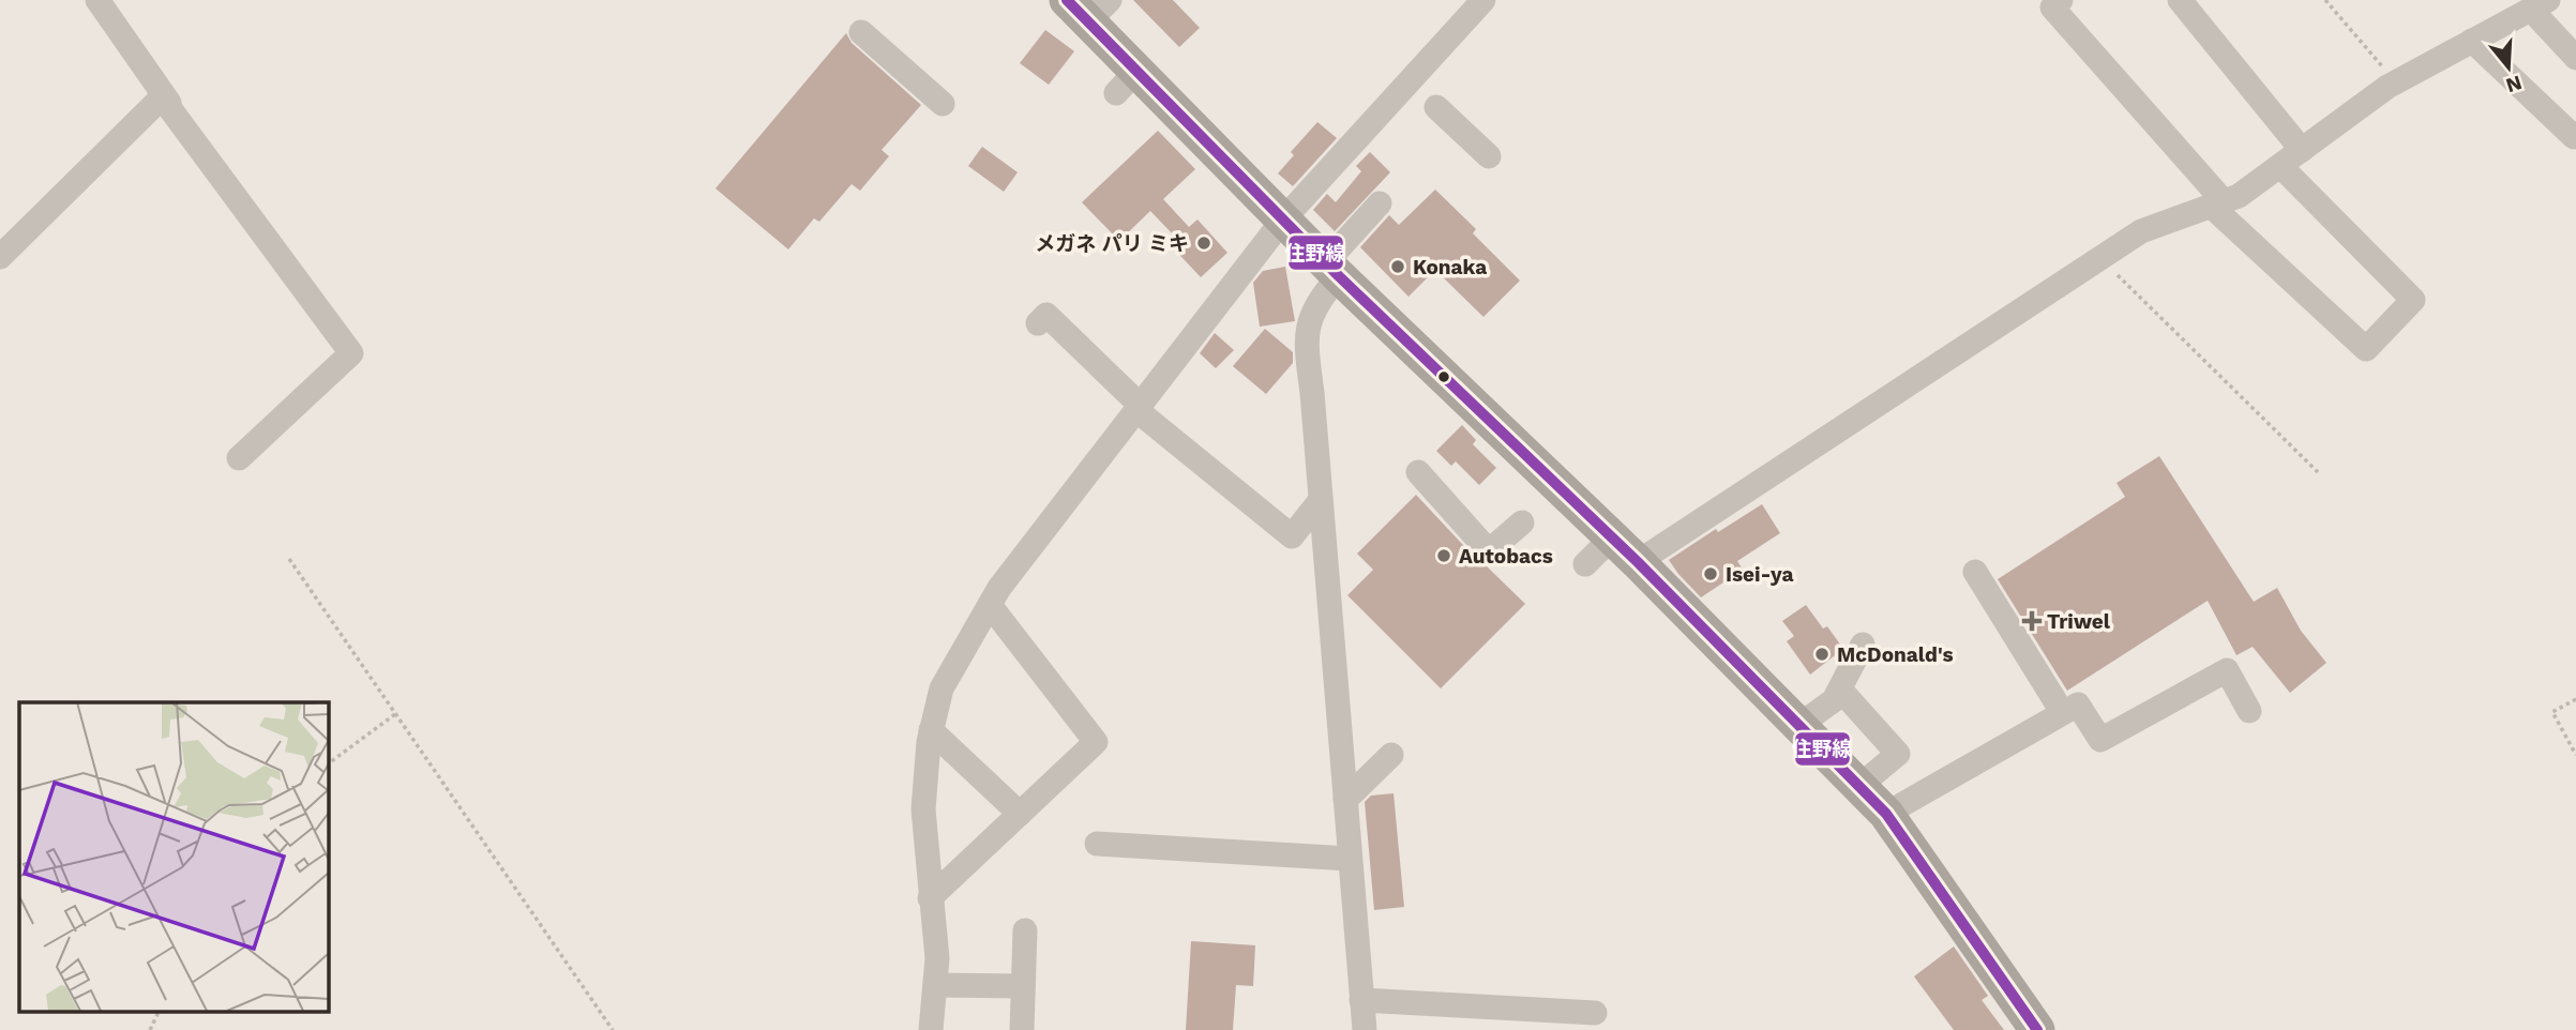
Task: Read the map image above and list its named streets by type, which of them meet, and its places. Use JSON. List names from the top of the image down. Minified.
{"places":{"other":["メガネ パリ ミキ","Konaka","Autobacs","Isei-ya","McDonald's"],"health":["Triwel"]},"lines":["transit line 住野線"],"north":"bottom"}
